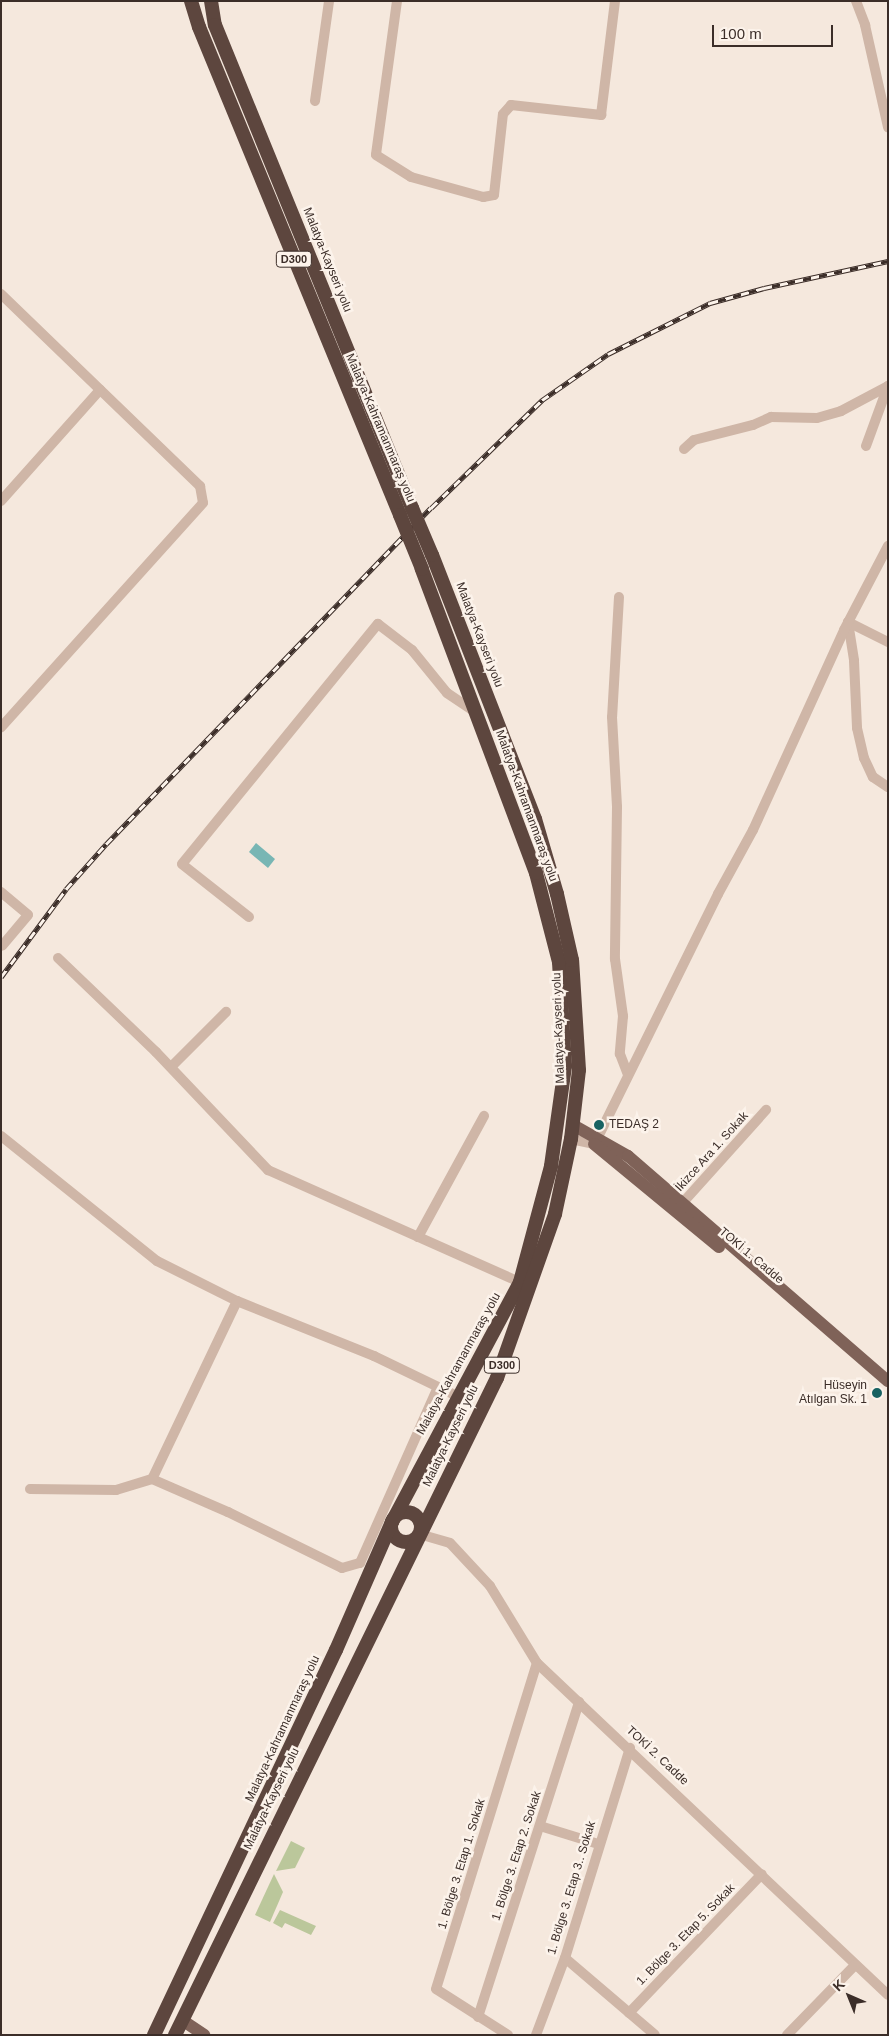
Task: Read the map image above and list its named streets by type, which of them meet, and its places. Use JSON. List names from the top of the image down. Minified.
{"streets":{"highway":["D300","Malatya-Kayseri yolu","Malatya-Kahramanmaraş yolu"],"main road":["TOKİ 1. Cadde"],"street":["İkizce Ara 1. Sokak","TOKİ 2. Cadde","1. Bölge 3. Etap 2. Sokak","1. Bölge 3. Etap 1. Sokak","1. Bölge 3. Etap 3.. Sokak","1. Bölge 3. Etap 5. Sokak"]},"crossings":[["Malatya-Kayseri yolu","Malatya-Kahramanmaraş yolu"],["Malatya-Kayseri yolu","TOKİ 1. Cadde"],["Malatya-Kayseri yolu","TOKİ 2. Cadde"],["Malatya-Kahramanmaraş yolu","TOKİ 2. Cadde"],["İkizce Ara 1. Sokak","TOKİ 1. Cadde"],["TOKİ 2. Cadde","1. Bölge 3. Etap 2. Sokak"],["TOKİ 2. Cadde","1. Bölge 3. Etap 1. Sokak"],["TOKİ 2. Cadde","1. Bölge 3. Etap 3.. Sokak"],["TOKİ 2. Cadde","1. Bölge 3. Etap 5. Sokak"],["1. Bölge 3. Etap 2. Sokak","1. Bölge 3. Etap 1. Sokak"]],"places":["TEDAŞ 2","Hüseyin Atılgan Sk. 1"],"scale_bar":"100 m","north":"top left"}
